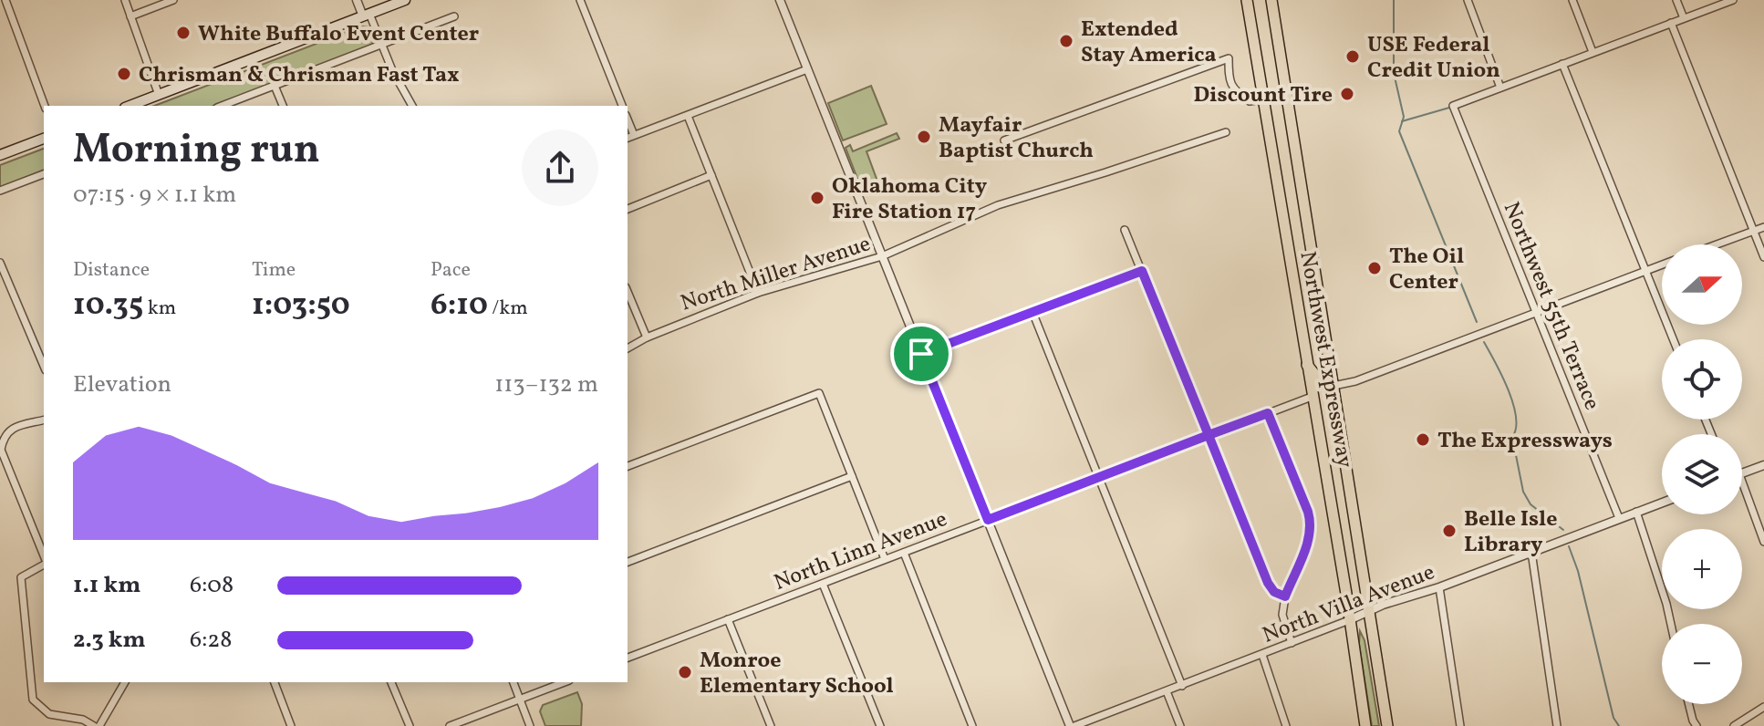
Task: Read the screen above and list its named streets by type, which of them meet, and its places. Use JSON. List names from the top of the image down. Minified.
{"streets":{"highway":["Northwest Expressway"],"street":["North Miller Avenue","Northwest 55th Terrace","North Linn Avenue","North Villa Avenue"]},"crossings":[["Northwest 55th Terrace","North Villa Avenue"],["Northwest Expressway","North Linn Avenue"],["Northwest Expressway","North Villa Avenue"]],"places":["White Buffalo Event Center","Extended Stay America","USE Federal Credit Union","Chrisman & Chrisman Fast Tax","Discount Tire","Mayfair Baptist Church","Oklahoma City Fire Station 17","The Oil Center","The Expressways","Belle Isle Library","Monroe Elementary School"],"north":"right","page":{"heading":["Morning run","07:15 · 9 × 1.1 km"],"stats":[["Distance","10.35 km"],["Time","1:03:50"],["Pace","6:10 /km"]],"map_buttons":["+","−"],"chart":["Elevation","113–132 m"],"list":[{"name":"1.1 km","note":"6:08"},{"name":"2.3 km","note":"6:28"}]}}
